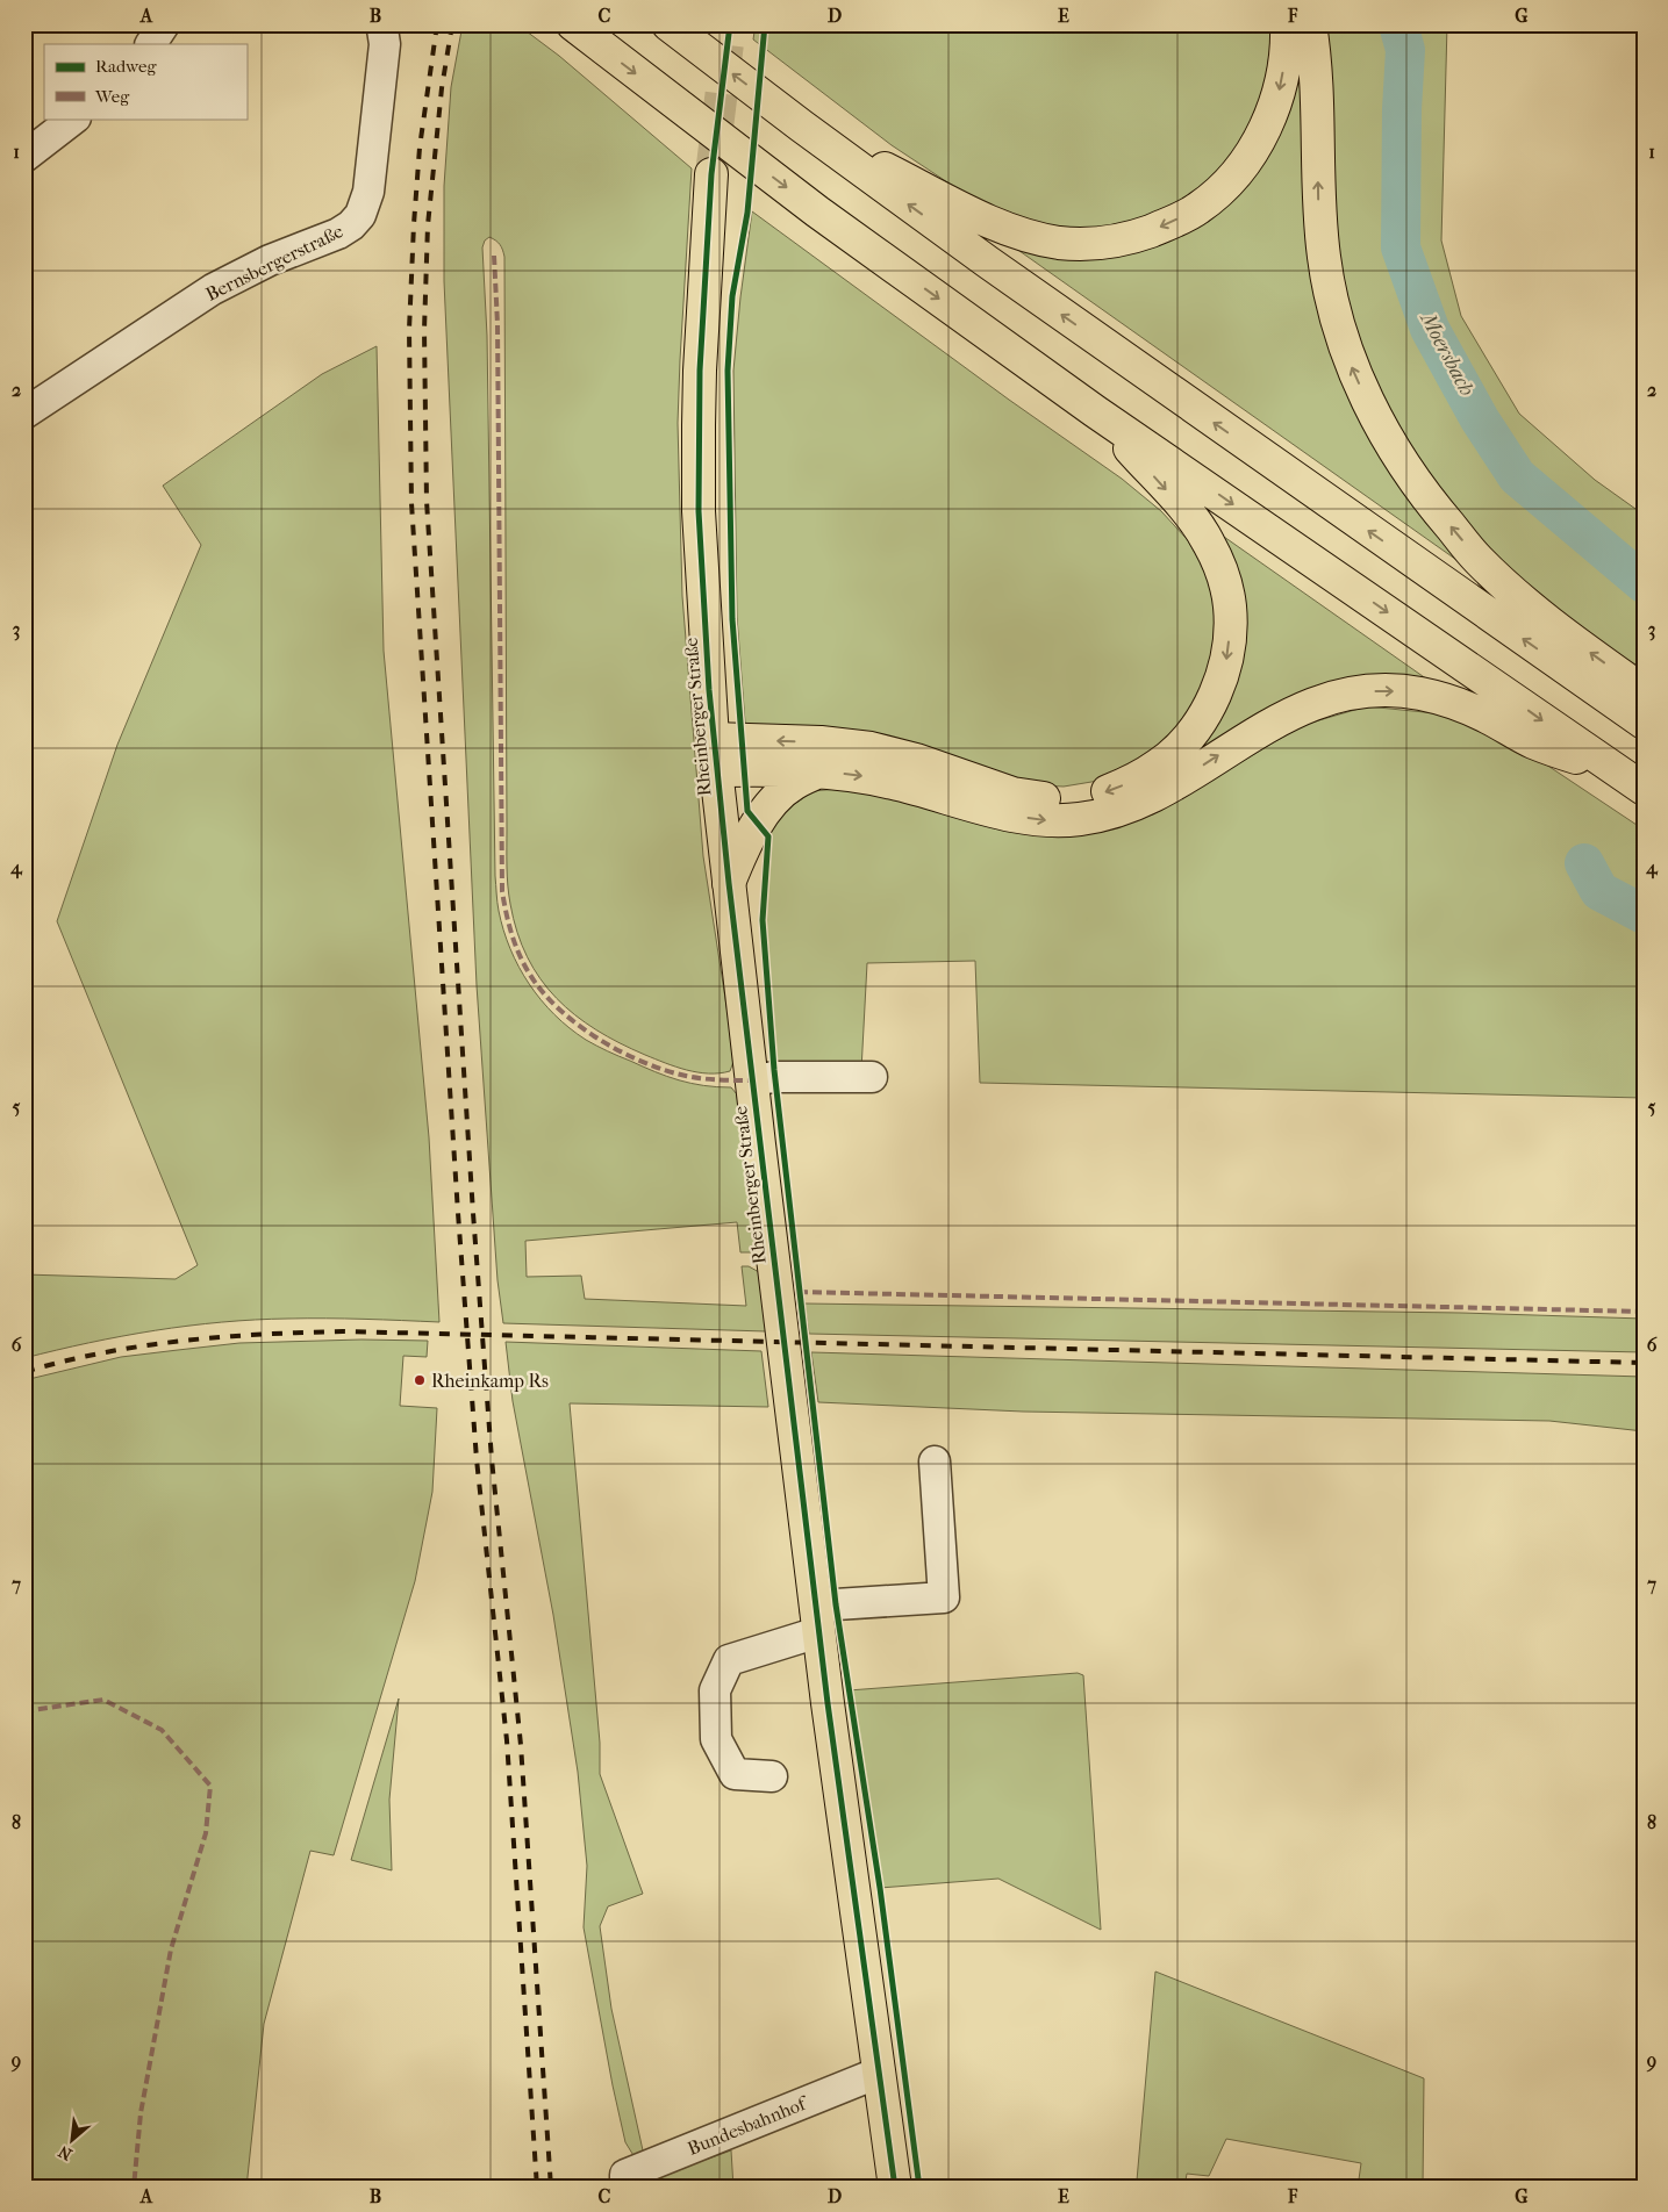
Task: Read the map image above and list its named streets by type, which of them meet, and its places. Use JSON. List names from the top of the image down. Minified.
{"streets":{"main road":["Rheinberger Straße"],"street":["Bernsbergerstraße","Bundesbahnhof"]},"crossings":[["Rheinberger Straße","Bundesbahnhof"]],"water":["Moersbach"],"places":["Rheinkamp Rs"],"legend":["Radweg","Weg"],"north":"bottom left","grid":{"columns":["A","B","C","D","E","F","G"],"rows":["1","2","3","4","5","6","7","8","9"]}}
